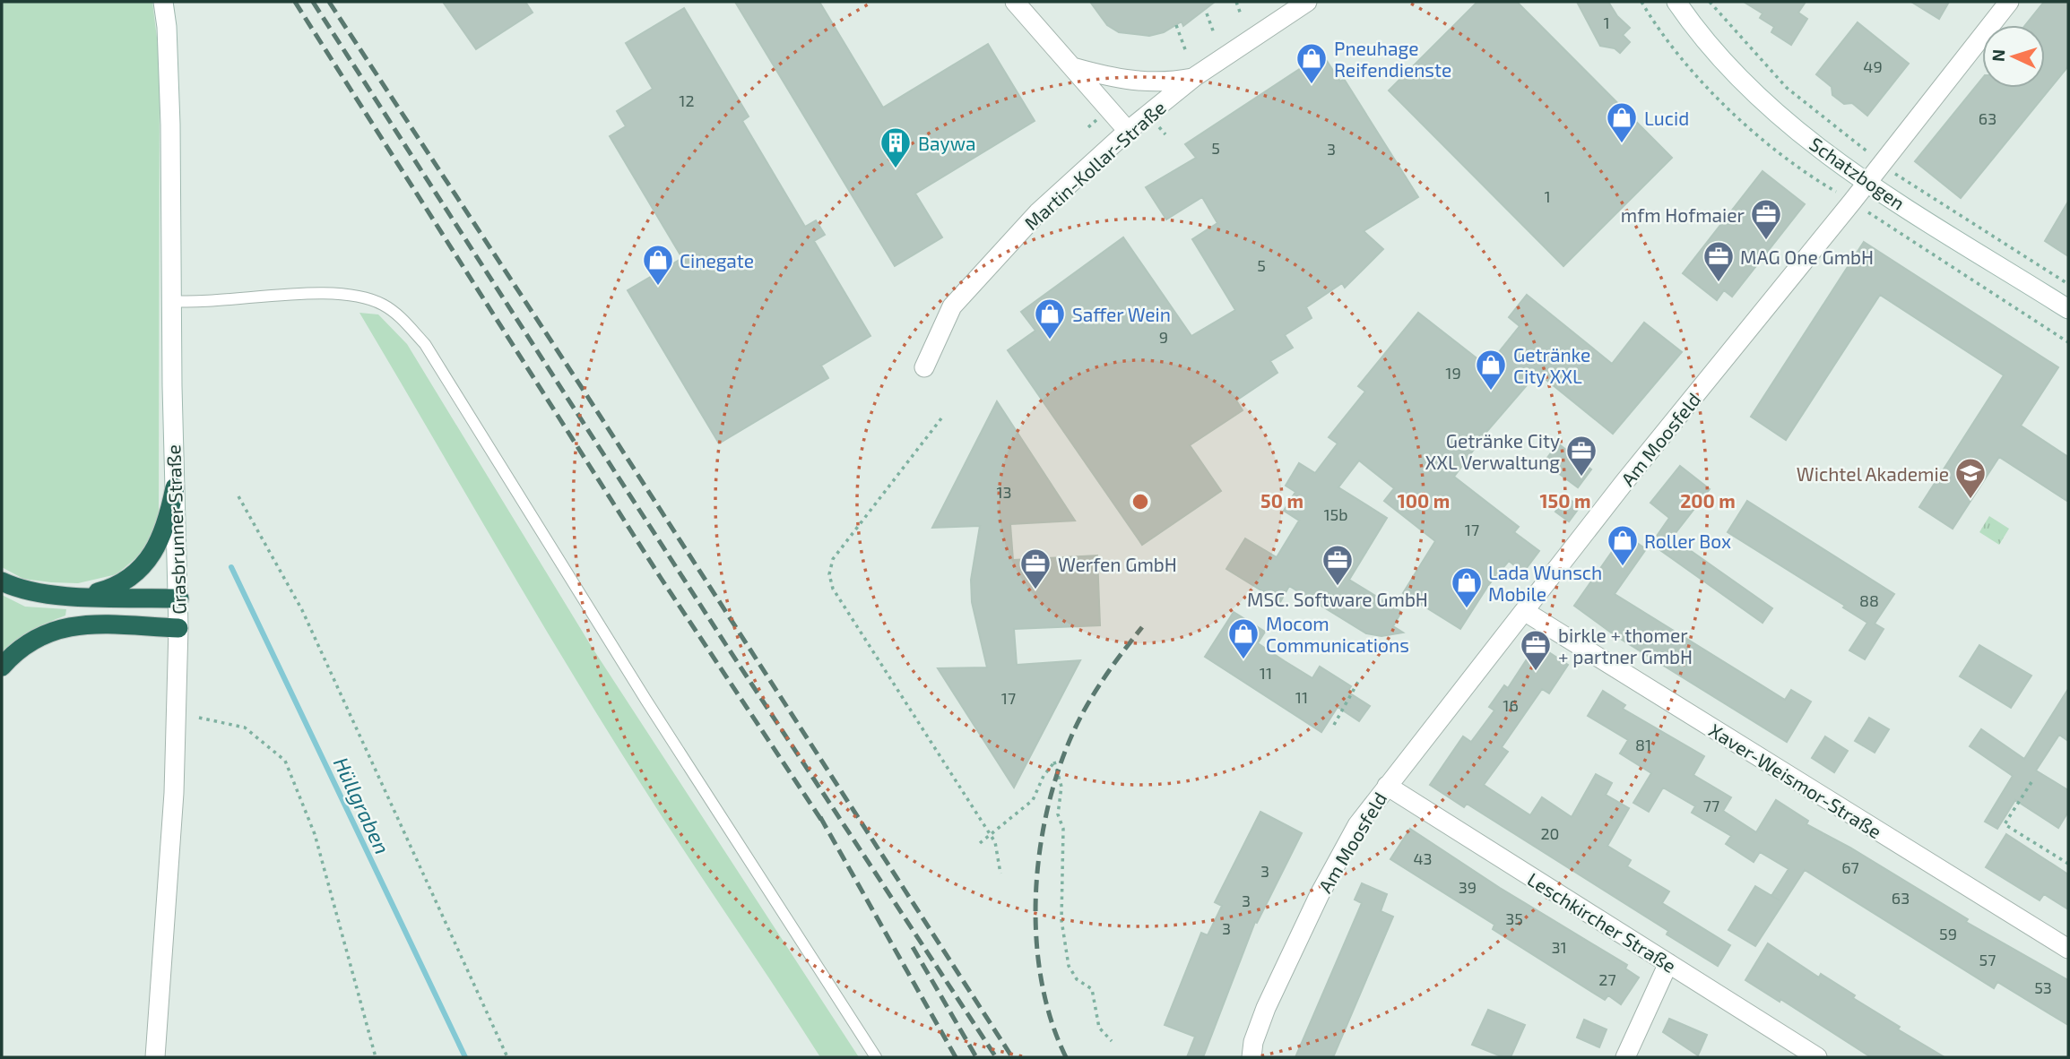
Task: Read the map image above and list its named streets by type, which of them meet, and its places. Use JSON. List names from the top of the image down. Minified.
{"streets":{"street":["Martin-Kollar-Straße","Schatzbogen","Am Moosfeld","Grasbrunner Straße","Xaver-Weismor-Straße","Leschkircher Straße"]},"crossings":[["Schatzbogen","Am Moosfeld"],["Am Moosfeld","Xaver-Weismor-Straße"],["Am Moosfeld","Leschkircher Straße"]],"water":["Hüllgraben"],"places":{"shop":["Pneuhage Reifendienste","Lucid","Cinegate","Saffer Wein","Getränke City XXL","Roller Box","Lada Wunsch Mobile","Mocom Communications"],"building":["Baywa"],"office":["mfm Hofmaier","MAG One GmbH","Getränke City XXL Verwaltung","MSC. Software GmbH","Werfen GmbH","birkle + thomer + partner GmbH"],"school or university":["Wichtel Akademie"]},"house_numbers":["1","49","12","63","5","3","1","5","9","19","13","15b","17","88","11","11","17","16","81","77","20","43","67","3","39","63","3","35","3","59","31","57","27","53"],"north":"left","rings":["50 m","100 m","150 m","200 m"]}
